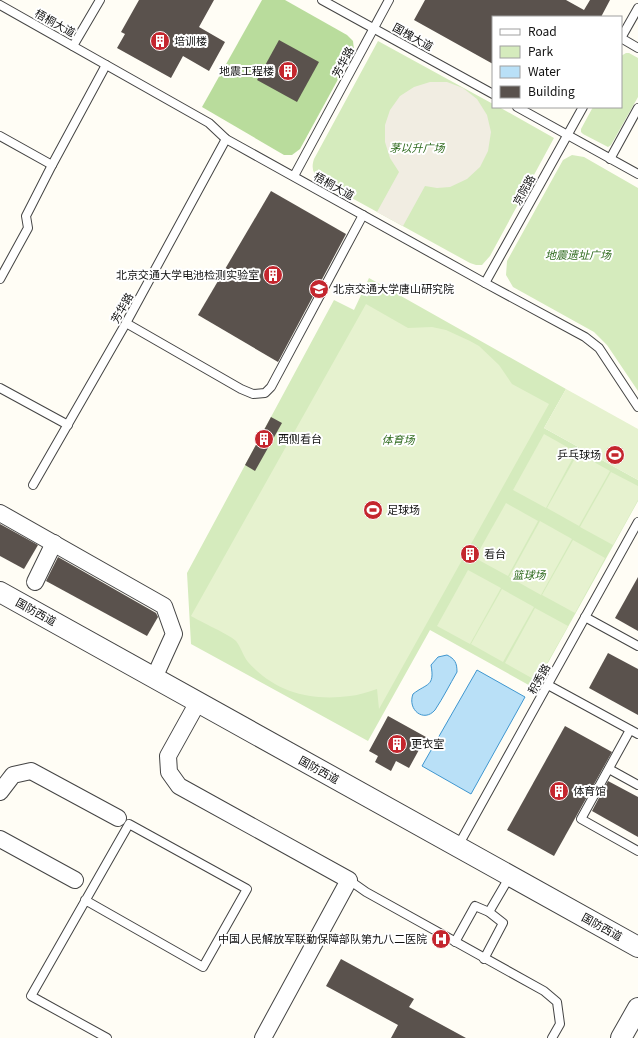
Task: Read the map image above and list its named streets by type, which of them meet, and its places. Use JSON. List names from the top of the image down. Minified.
{"streets":{"street":["国防西道"],"lane":["梧桐大道","国槐大道","芳华路","京院路","积秀路"]},"crossings":[["梧桐大道","芳华路"],["梧桐大道","京院路"],["国槐大道","芳华路"],["国防西道","积秀路"]],"parks":["茅以升广场","地震遗址广场","体育场","篮球场"],"places":{"building":["培训楼","地震工程楼","北京交通大学电池检测实验室","西侧看台","看台","更衣室","体育馆"],"school or university":["北京交通大学唐山研究院"],"sports":["乒乓球场","足球场"],"hospital":["中国人民解放军联勤保障部队第九八二医院"]},"legend":["Road","Park","Water","Building"]}
